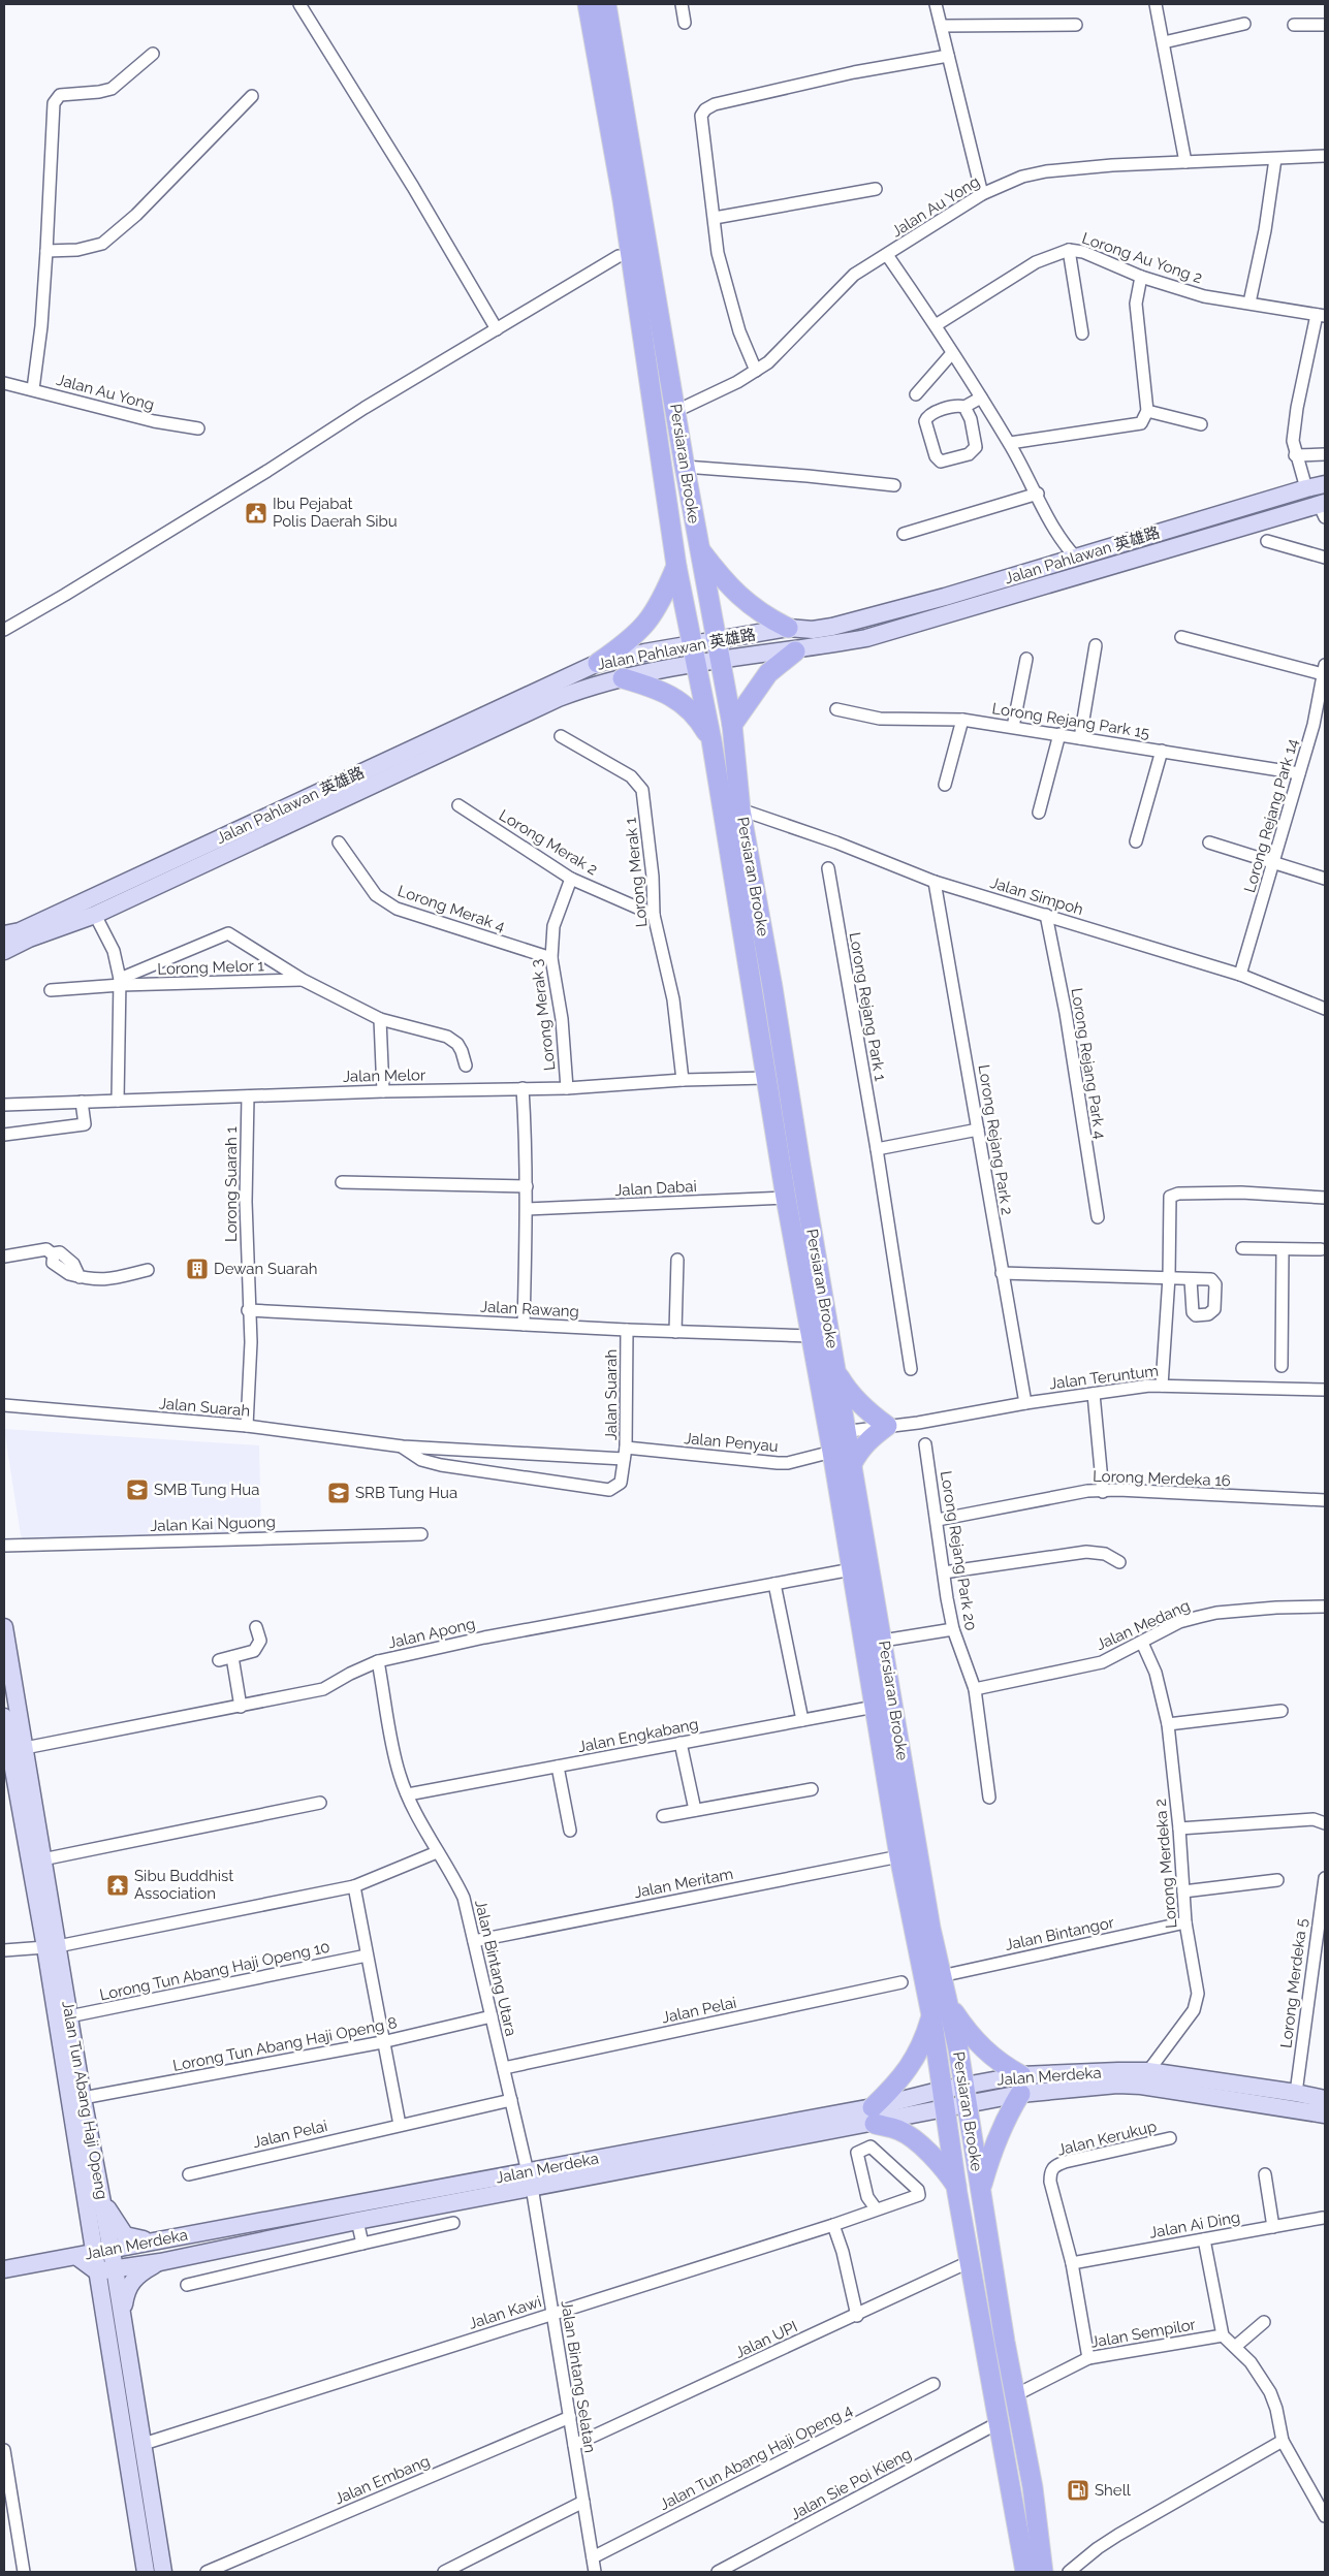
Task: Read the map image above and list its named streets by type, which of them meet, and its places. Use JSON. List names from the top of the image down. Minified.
{"streets":{"main road":["Persiaran Brooke","Jalan Pahlawan 英雄路","Jalan Merdeka","Jalan Tun Abang Haji Openg"],"street":["Jalan Au Yong","Lorong Au Yong 2","Lorong Rejang Park 15","Lorong Rejang Park 14","Lorong Merak 2","Lorong Merak 1","Jalan Simpoh","Lorong Merak 4","Lorong Melor 1","Lorong Rejang Park 1","Lorong Merak 3","Lorong Rejang Park 4","Jalan Melor","Lorong Rejang Park 2","Lorong Suarah 1","Jalan Dabai","Jalan Rawang","Jalan Teruntum","Jalan Suarah","Jalan Penyau","Lorong Merdeka 16","Jalan Kai Nguong","Lorong Rejang Park 20","Jalan Medang","Jalan Apong","Jalan Engkabang","Lorong Merdeka 2","Jalan Meritam","Jalan Bintangor","Jalan Bintang Utara","Lorong Tun Abang Haji Openg 10","Lorong Merdeka 5","Jalan Pelai","Lorong Tun Abang Haji Openg 8","Jalan Kerukup","Jalan Ai Ding","Jalan Kawi","Jalan Sempilor","Jalan UPI","Jalan Bintang Selatan","Jalan Tun Abang Haji Openg 4","Jalan Embang","Jalan Sie Poi Kieng"]},"crossings":[["Jalan Au Yong","Persiaran Brooke"],["Persiaran Brooke","Jalan Pahlawan 英雄路"],["Persiaran Brooke","Jalan Simpoh"],["Persiaran Brooke","Jalan Melor"],["Persiaran Brooke","Jalan Dabai"],["Persiaran Brooke","Jalan Rawang"],["Persiaran Brooke","Jalan Penyau"],["Persiaran Brooke","Jalan Apong"],["Persiaran Brooke","Jalan Engkabang"],["Persiaran Brooke","Jalan Meritam"],["Persiaran Brooke","Jalan Bintangor"],["Persiaran Brooke","Jalan Merdeka"],["Persiaran Brooke","Jalan Sempilor"],["Persiaran Brooke","Jalan UPI"],["Persiaran Brooke","Jalan Sie Poi Kieng"],["Lorong Rejang Park 15","Lorong Rejang Park 14"],["Lorong Rejang Park 14","Jalan Simpoh"],["Lorong Merak 2","Lorong Merak 1"],["Lorong Merak 2","Lorong Merak 3"],["Lorong Merak 1","Jalan Melor"],["Jalan Simpoh","Lorong Rejang Park 4"],["Jalan Simpoh","Lorong Rejang Park 2"],["Lorong Merak 4","Lorong Merak 3"],["Lorong Merak 3","Jalan Melor"],["Jalan Melor","Lorong Suarah 1"],["Lorong Rejang Park 2","Jalan Teruntum"],["Lorong Suarah 1","Jalan Rawang"],["Lorong Suarah 1","Jalan Suarah"],["Jalan Rawang","Jalan Suarah"],["Jalan Teruntum","Jalan Penyau"],["Jalan Suarah","Jalan Penyau"],["Lorong Merdeka 16","Lorong Rejang Park 20"],["Lorong Rejang Park 20","Jalan Medang"],["Jalan Medang","Lorong Merdeka 2"],["Jalan Apong","Jalan Bintang Utara"],["Jalan Apong","Jalan Tun Abang Haji Openg"],["Jalan Engkabang","Jalan Bintang Utara"],["Lorong Merdeka 2","Jalan Bintangor"],["Lorong Merdeka 2","Jalan Merdeka"],["Jalan Meritam","Jalan Bintang Utara"],["Jalan Bintang Utara","Jalan Pelai"],["Jalan Bintang Utara","Lorong Tun Abang Haji Openg 8"],["Jalan Bintang Utara","Jalan Merdeka"],["Jalan Bintang Utara","Jalan Bintang Selatan"],["Lorong Tun Abang Haji Openg 10","Jalan Tun Abang Haji Openg"],["Lorong Merdeka 5","Jalan Merdeka"],["Lorong Tun Abang Haji Openg 8","Jalan Tun Abang Haji Openg"],["Jalan Merdeka","Jalan Tun Abang Haji Openg"],["Jalan Merdeka","Jalan Bintang Selatan"],["Jalan Tun Abang Haji Openg","Jalan Kawi"],["Jalan Kerukup","Jalan Ai Ding"],["Jalan Kawi","Jalan Bintang Selatan"],["Jalan UPI","Jalan Bintang Selatan"],["Jalan Bintang Selatan","Jalan Tun Abang Haji Openg 4"],["Jalan Bintang Selatan","Jalan Embang"]],"places":{"public building":["Ibu Pejabat Polis Daerah Sibu"],"building":["Dewan Suarah"],"school or university":["SMB Tung Hua","SRB Tung Hua"],"temple":["Sibu Buddhist Association"],"fuel station":["Shell"]}}
